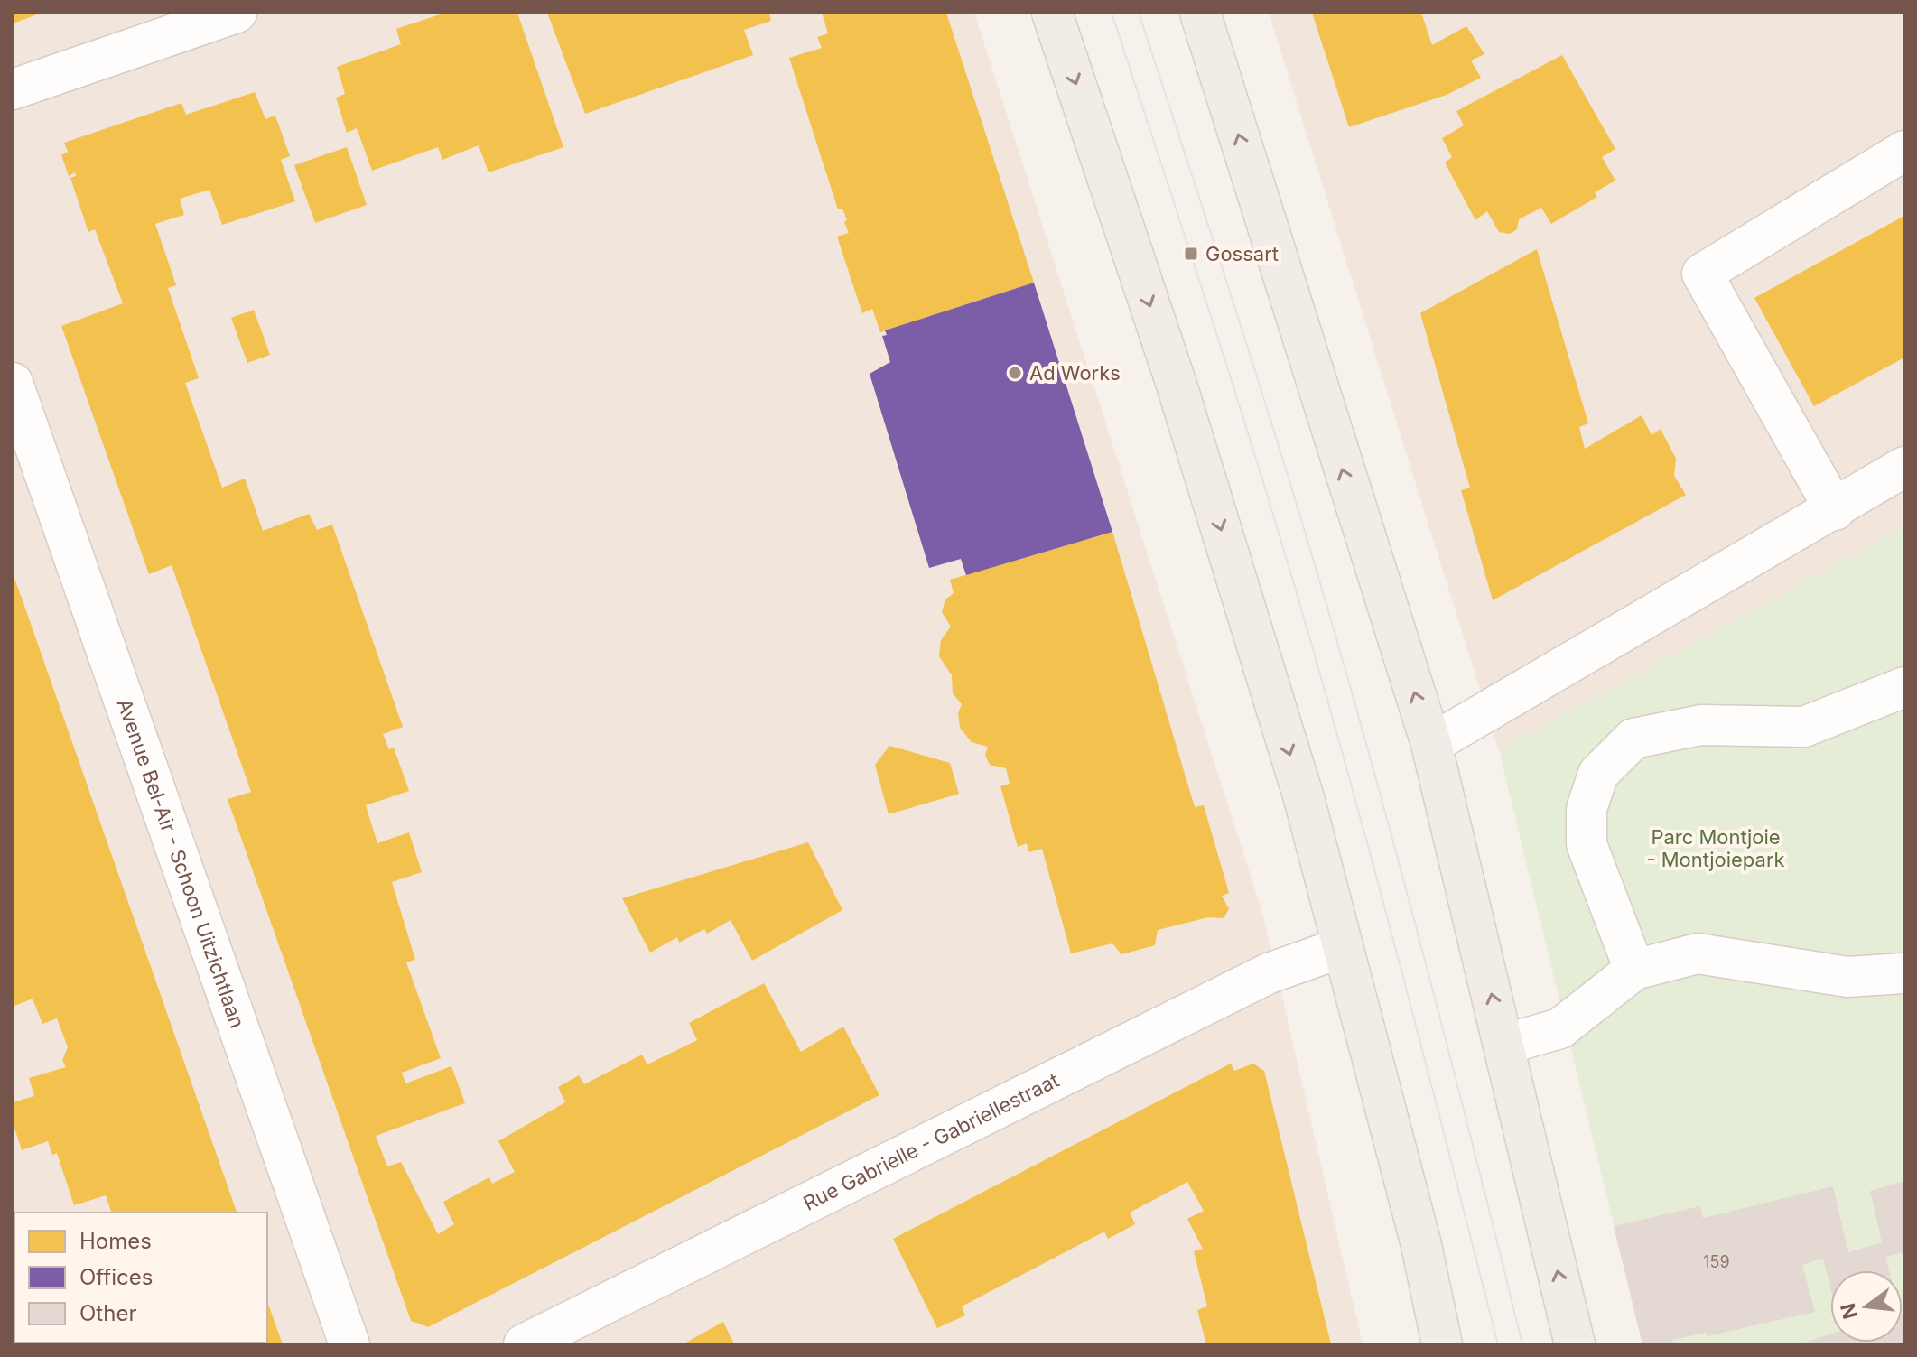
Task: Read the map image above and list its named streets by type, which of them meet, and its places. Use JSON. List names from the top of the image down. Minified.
{"streets":{"street":["Avenue Bel-Air - Schoon Uitzichtlaan","Rue Gabrielle - Gabriellestraat"]},"parks":["Parc Montjoie - Montjoiepark"],"places":{"transit":["Gossart"],"other":["Ad Works"]},"house_numbers":["159"],"legend":["Homes","Offices","Other"],"north":"left"}
